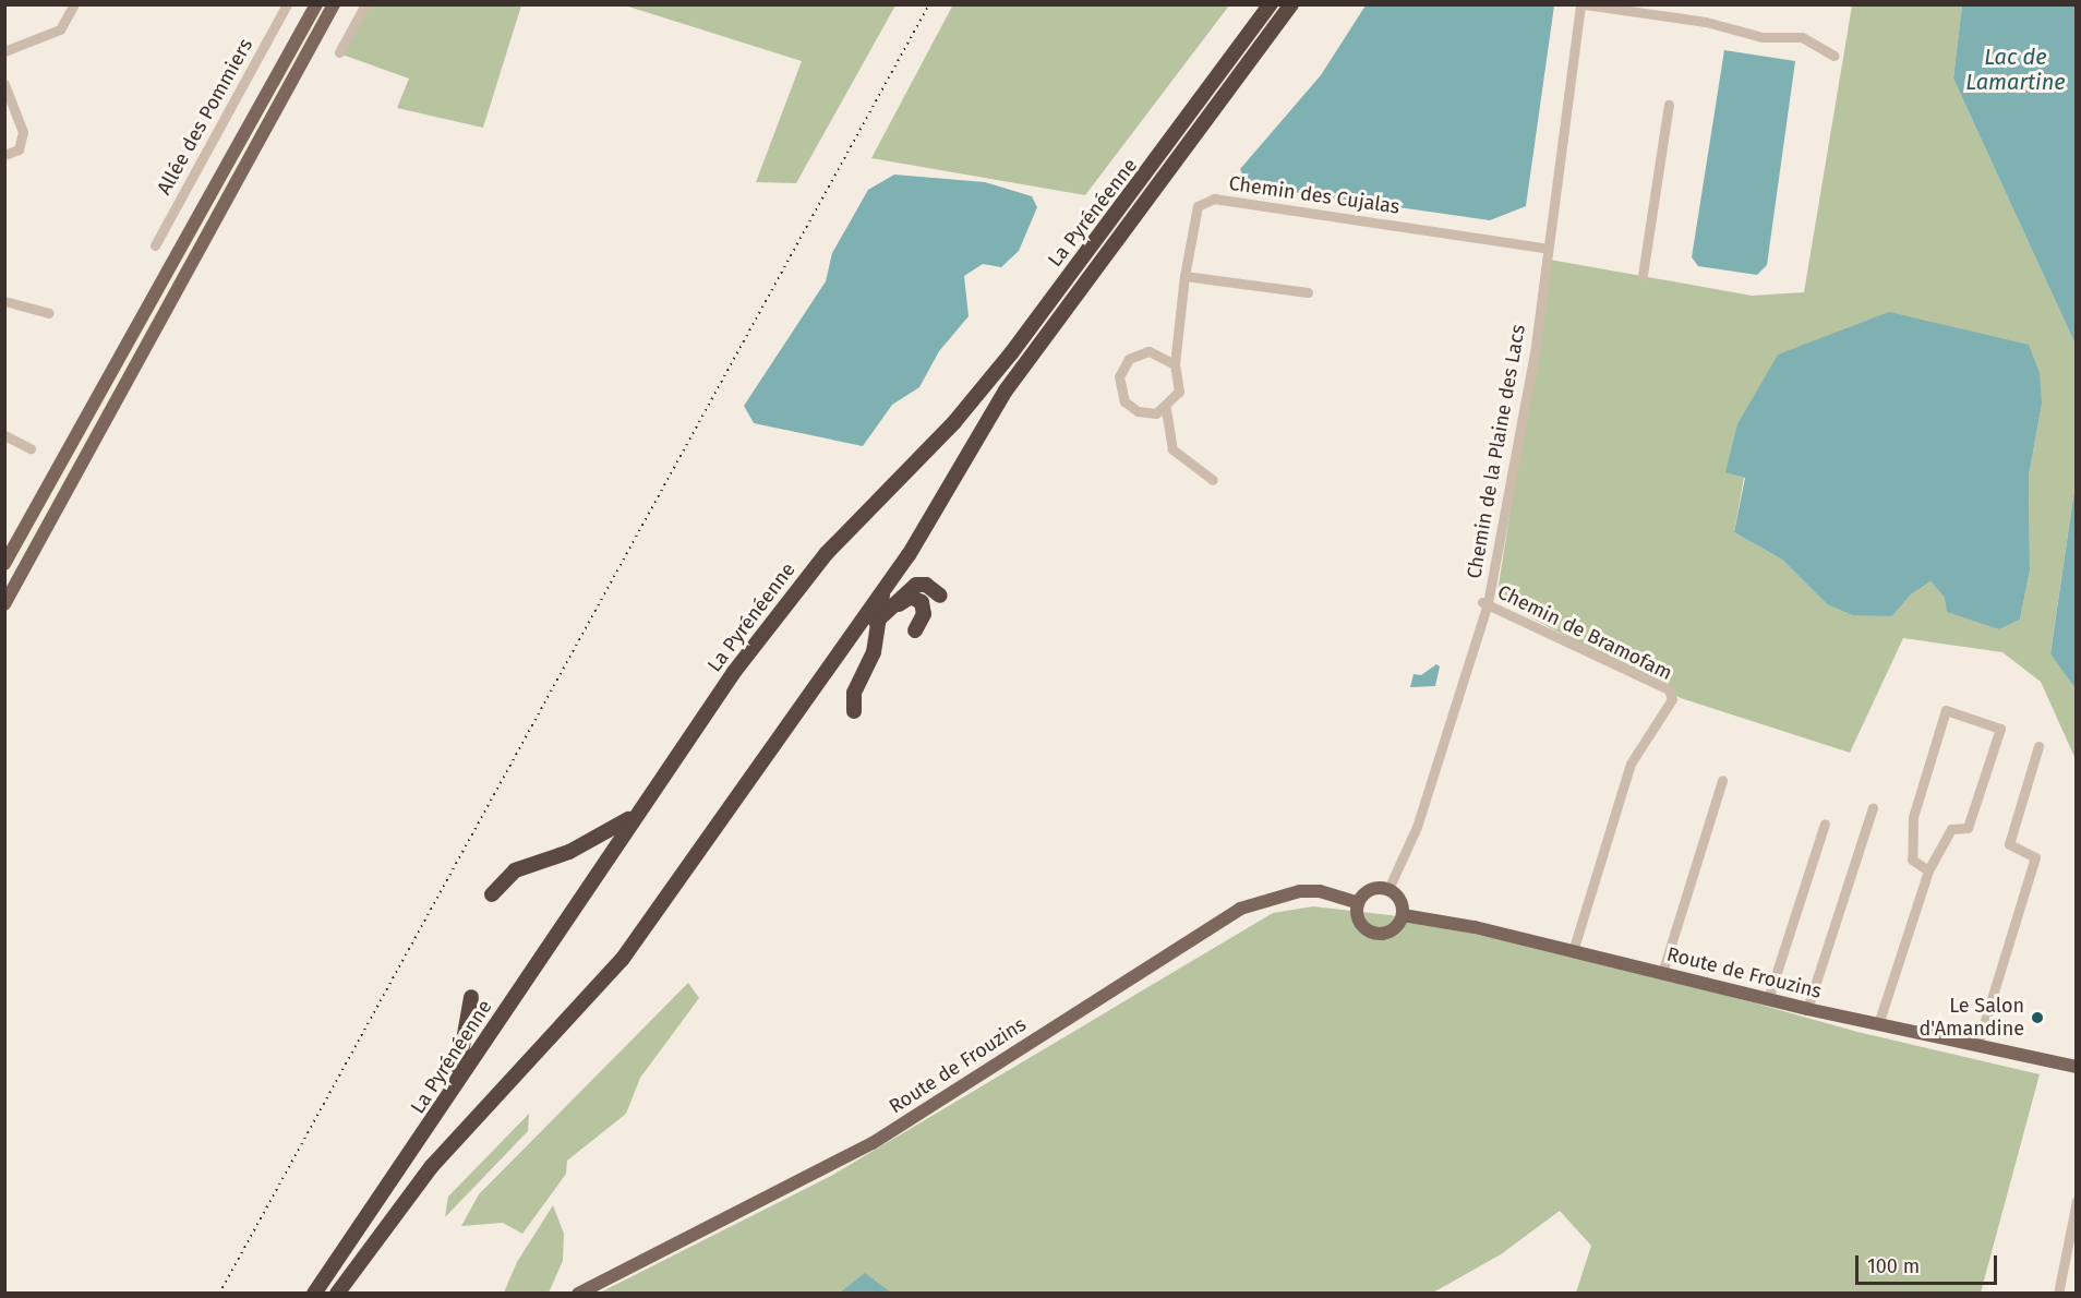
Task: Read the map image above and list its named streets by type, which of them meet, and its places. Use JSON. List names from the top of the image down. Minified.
{"streets":{"highway":["La Pyrénéenne"],"main road":["Route de Frouzins"],"street":["Allée des Pommiers","Chemin des Cujalas","Chemin de la Plaine des Lacs","Chemin de Bramofam"]},"crossings":[["Chemin des Cujalas","Chemin de la Plaine des Lacs"],["Chemin de la Plaine des Lacs","Chemin de Bramofam"],["Chemin de la Plaine des Lacs","Route de Frouzins"],["Chemin de Bramofam","Route de Frouzins"]],"water":["Lac de Lamartine"],"places":["Le Salon d'Amandine"],"scale_bar":"100 m"}
